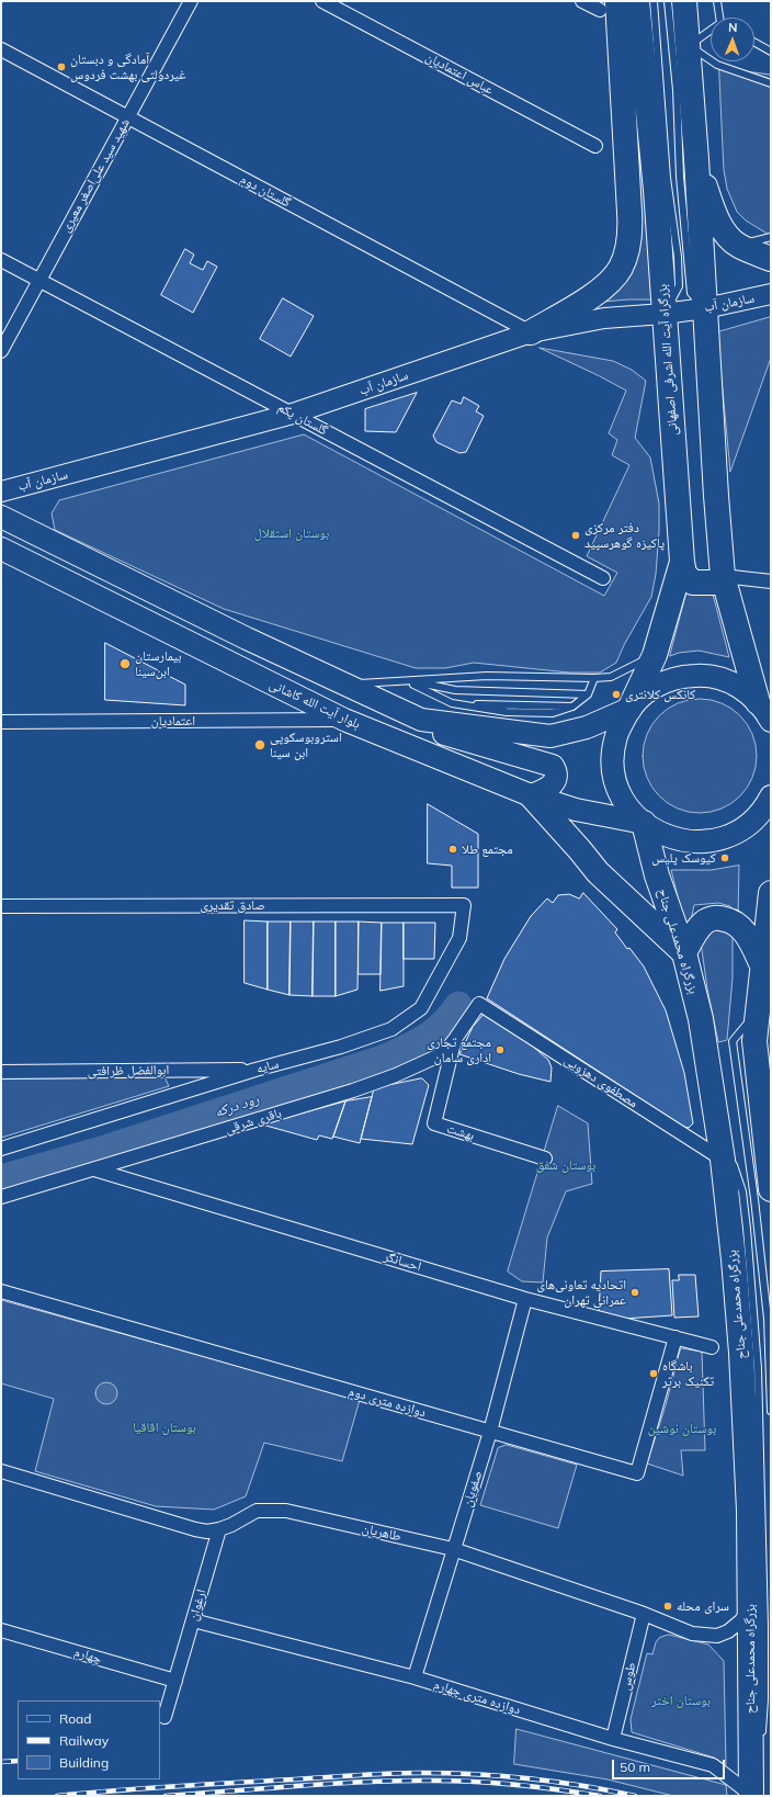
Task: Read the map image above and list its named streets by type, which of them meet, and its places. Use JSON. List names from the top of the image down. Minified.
{"streets":{"highway":["بزرگراه آیت الله اشرفی اصفهانی","بزرگراه محمدعلی جناح"],"main road":["سازمان آب","بلوار آیت الله کاشانی"],"street":["عباس اعتمادیان","شهید سید علی‌اصغر معیری","گلستان دوم","گلستان یکم","اعتمادیان","صادق تقدیری","سایه","ابوالفضل ظرافتی","مصطفوی دهزویی","باقری شرقی","بهشت","احسانگر","دوازده متری دوم","صفویان","طاهریان","ارغوان","چهارم","طوس","دوازده متری چهارم"]},"crossings":[["شهید سید علی‌اصغر معیری","گلستان دوم"],["شهید سید علی‌اصغر معیری","گلستان یکم"],["گلستان دوم","سازمان آب"],["سازمان آب","بزرگراه آیت الله اشرفی اصفهانی"],["سازمان آب","گلستان یکم"],["بلوار آیت الله کاشانی","اعتمادیان"],["بلوار آیت الله کاشانی","بزرگراه محمدعلی جناح"],["صادق تقدیری","سایه"],["بزرگراه محمدعلی جناح","مصطفوی دهزویی"],["بزرگراه محمدعلی جناح","طاهریان"],["بزرگراه محمدعلی جناح","دوازده متری چهارم"],["سایه","ابوالفضل ظرافتی"],["مصطفوی دهزویی","باقری شرقی"],["باقری شرقی","بهشت"],["باقری شرقی","احسانگر"],["احسانگر","دوازده متری دوم"],["احسانگر","صفویان"],["دوازده متری دوم","صفویان"],["صفویان","طاهریان"],["صفویان","دوازده متری چهارم"],["طاهریان","ارغوان"],["طاهریان","طوس"],["ارغوان","چهارم"],["ارغوان","دوازده متری چهارم"],["طوس","دوازده متری چهارم"]],"water":["رود درکه"],"parks":["بوستان استقلال","بوستان شفق","بوستان اقاقیا","بوستان نوشین","بوستان اختر"],"places":["آمادگی و دبستان غیردولتی بهشت فردوس","دفتر مرکزی پاکیزه گوهرسپید","بیمارستان ابن‌سینا","کانکس کلانتری","استروبوسکوپی ابن سینا","مجتمع طلا","کیوسک پلیس","مجتمع تجاری اداری سامان","اتحادیه تعاونی‌های عمرانی تهران","باشگاه تکنیک برتر","سرای محله"],"legend":["Road","Railway","Building"],"scale_bar":"50 m","north":"top"}
